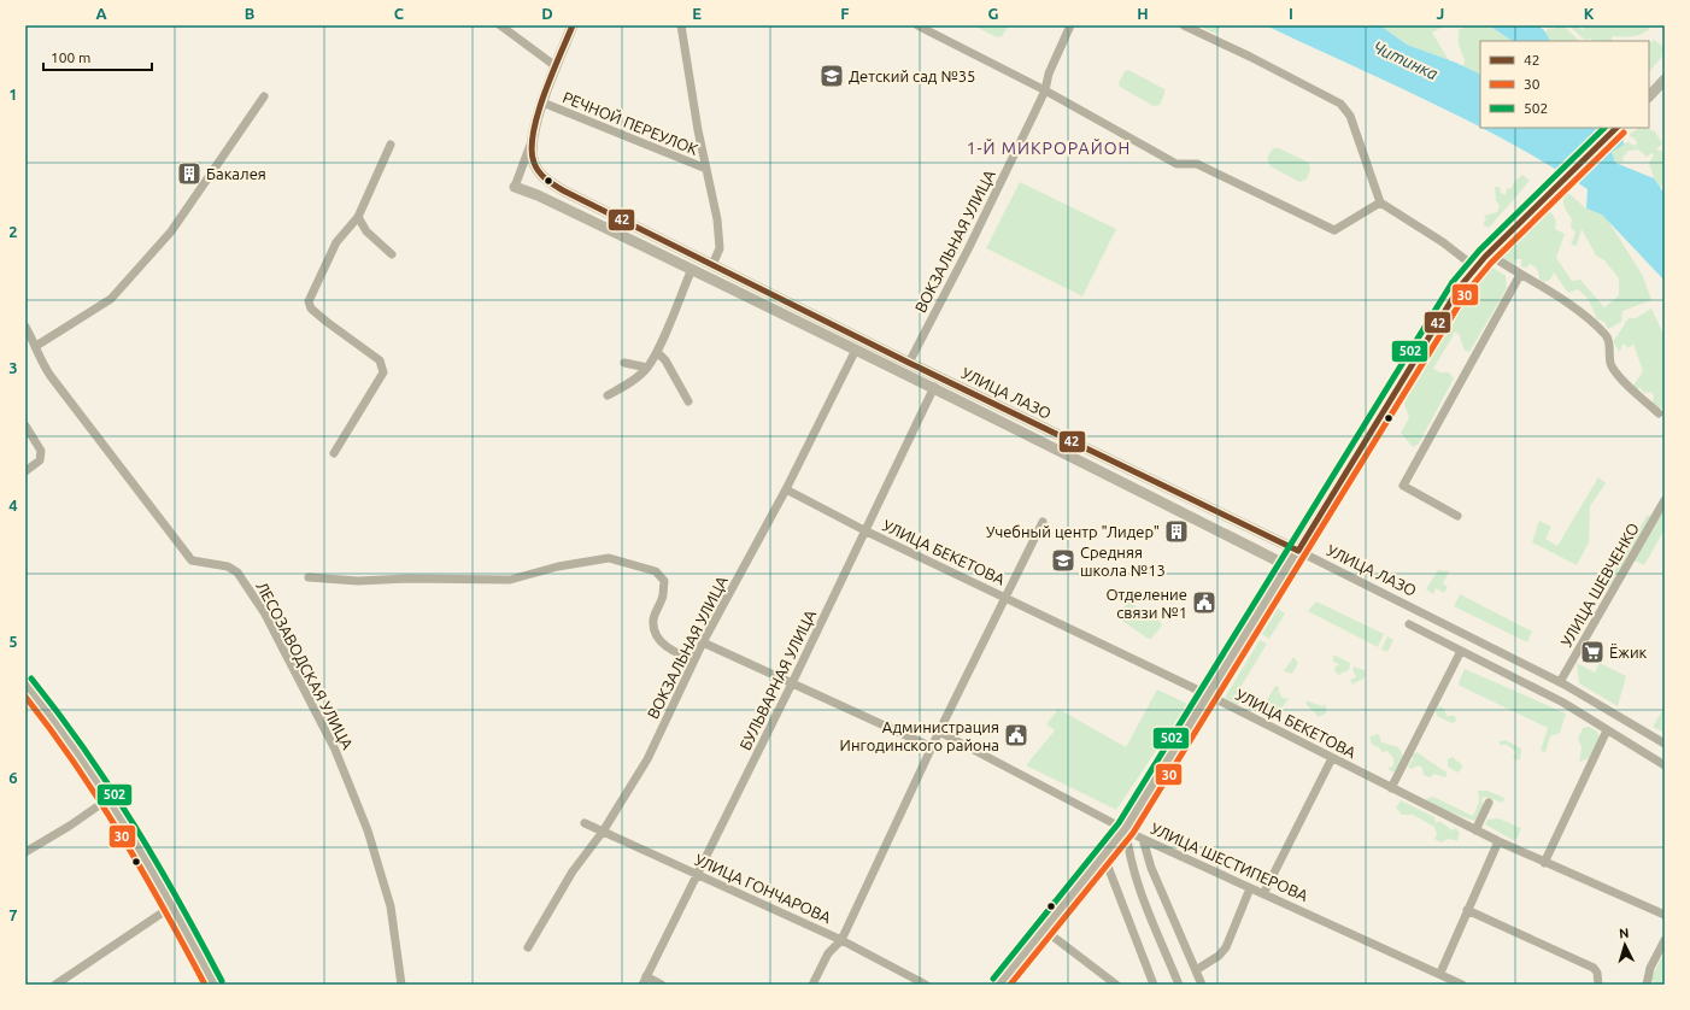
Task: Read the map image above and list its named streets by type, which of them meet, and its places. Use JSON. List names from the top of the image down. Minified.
{"streets":{"main road":["УЛИЦА ЛАЗО"],"street":["РЕЧНОЙ ПЕРЕУЛОК","ВОКЗАЛЬНАЯ УЛИЦА","УЛИЦА БЕКЕТОВА","УЛИЦА ШЕВЧЕНКО","ЛЕСОЗАВОДСКАЯ УЛИЦА","БУЛЬВАРНАЯ УЛИЦА","УЛИЦА ШЕСТИПЕРОВА","УЛИЦА ГОНЧАРОВА"]},"crossings":[["РЕЧНОЙ ПЕРЕУЛОК","УЛИЦА ЛАЗО"],["ВОКЗАЛЬНАЯ УЛИЦА","УЛИЦА ЛАЗО"],["ВОКЗАЛЬНАЯ УЛИЦА","УЛИЦА БЕКЕТОВА"],["ВОКЗАЛЬНАЯ УЛИЦА","УЛИЦА ГОНЧАРОВА"],["УЛИЦА ЛАЗО","УЛИЦА ШЕВЧЕНКО"],["УЛИЦА ЛАЗО","БУЛЬВАРНАЯ УЛИЦА"],["УЛИЦА БЕКЕТОВА","БУЛЬВАРНАЯ УЛИЦА"],["БУЛЬВАРНАЯ УЛИЦА","УЛИЦА ГОНЧАРОВА"]],"districts":["1-Й МИКРОРАЙОН"],"water":["Читинка"],"places":{"school or university":["Детский сад №35","Средняя школа №13"],"building":["Бакалея","Учебный центр \"Лидер\""],"public building":["Отделение связи №1","Администрация Ингодинского района"],"supermarket":["Ёжик"]},"lines":["transit line 42","transit line 502","transit line 30"],"legend":["42","30","502"],"scale_bar":"100 m","north":"top","grid":{"columns":["A","B","C","D","E","F","G","H","I","J","K"],"rows":["1","2","3","4","5","6","7"]}}
